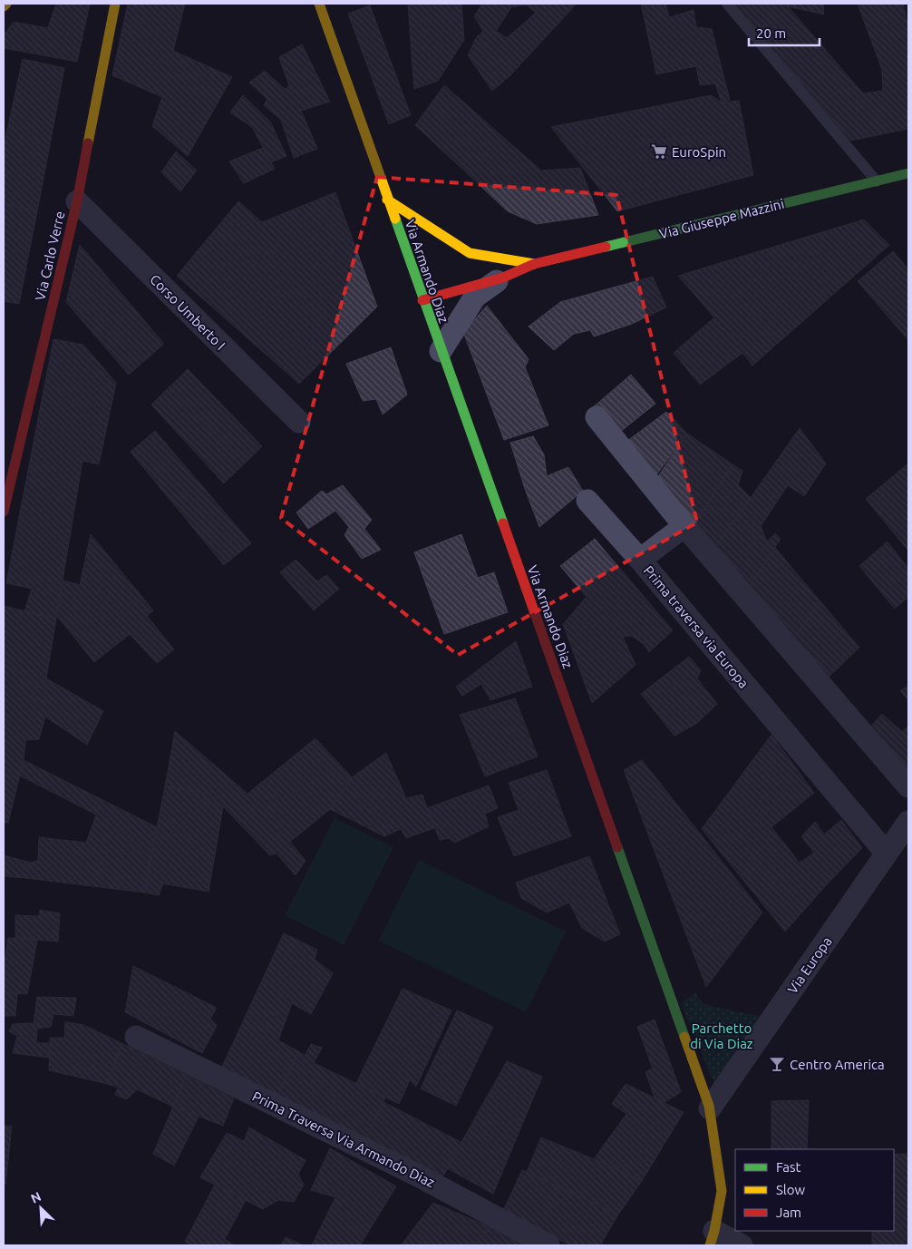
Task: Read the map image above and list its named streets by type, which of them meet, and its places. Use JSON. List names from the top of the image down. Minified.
{"streets":{"street":["Via Giuseppe Mazzini","Via Carlo Verre","Via Armando Diaz","Corso Umberto I","Prima traversa via Europa","Via Europa","Prima Traversa Via Armando Diaz"]},"crossings":[["Via Giuseppe Mazzini","Via Armando Diaz"],["Via Carlo Verre","Corso Umberto I"],["Via Armando Diaz","Via Europa"],["Prima traversa via Europa","Via Europa"]],"parks":["Parchetto di Via Diaz"],"places":{"supermarket":["EuroSpin"],"bar":["Centro America"]},"legend":["Fast","Slow","Jam"],"scale_bar":"20 m","north":"top left"}
